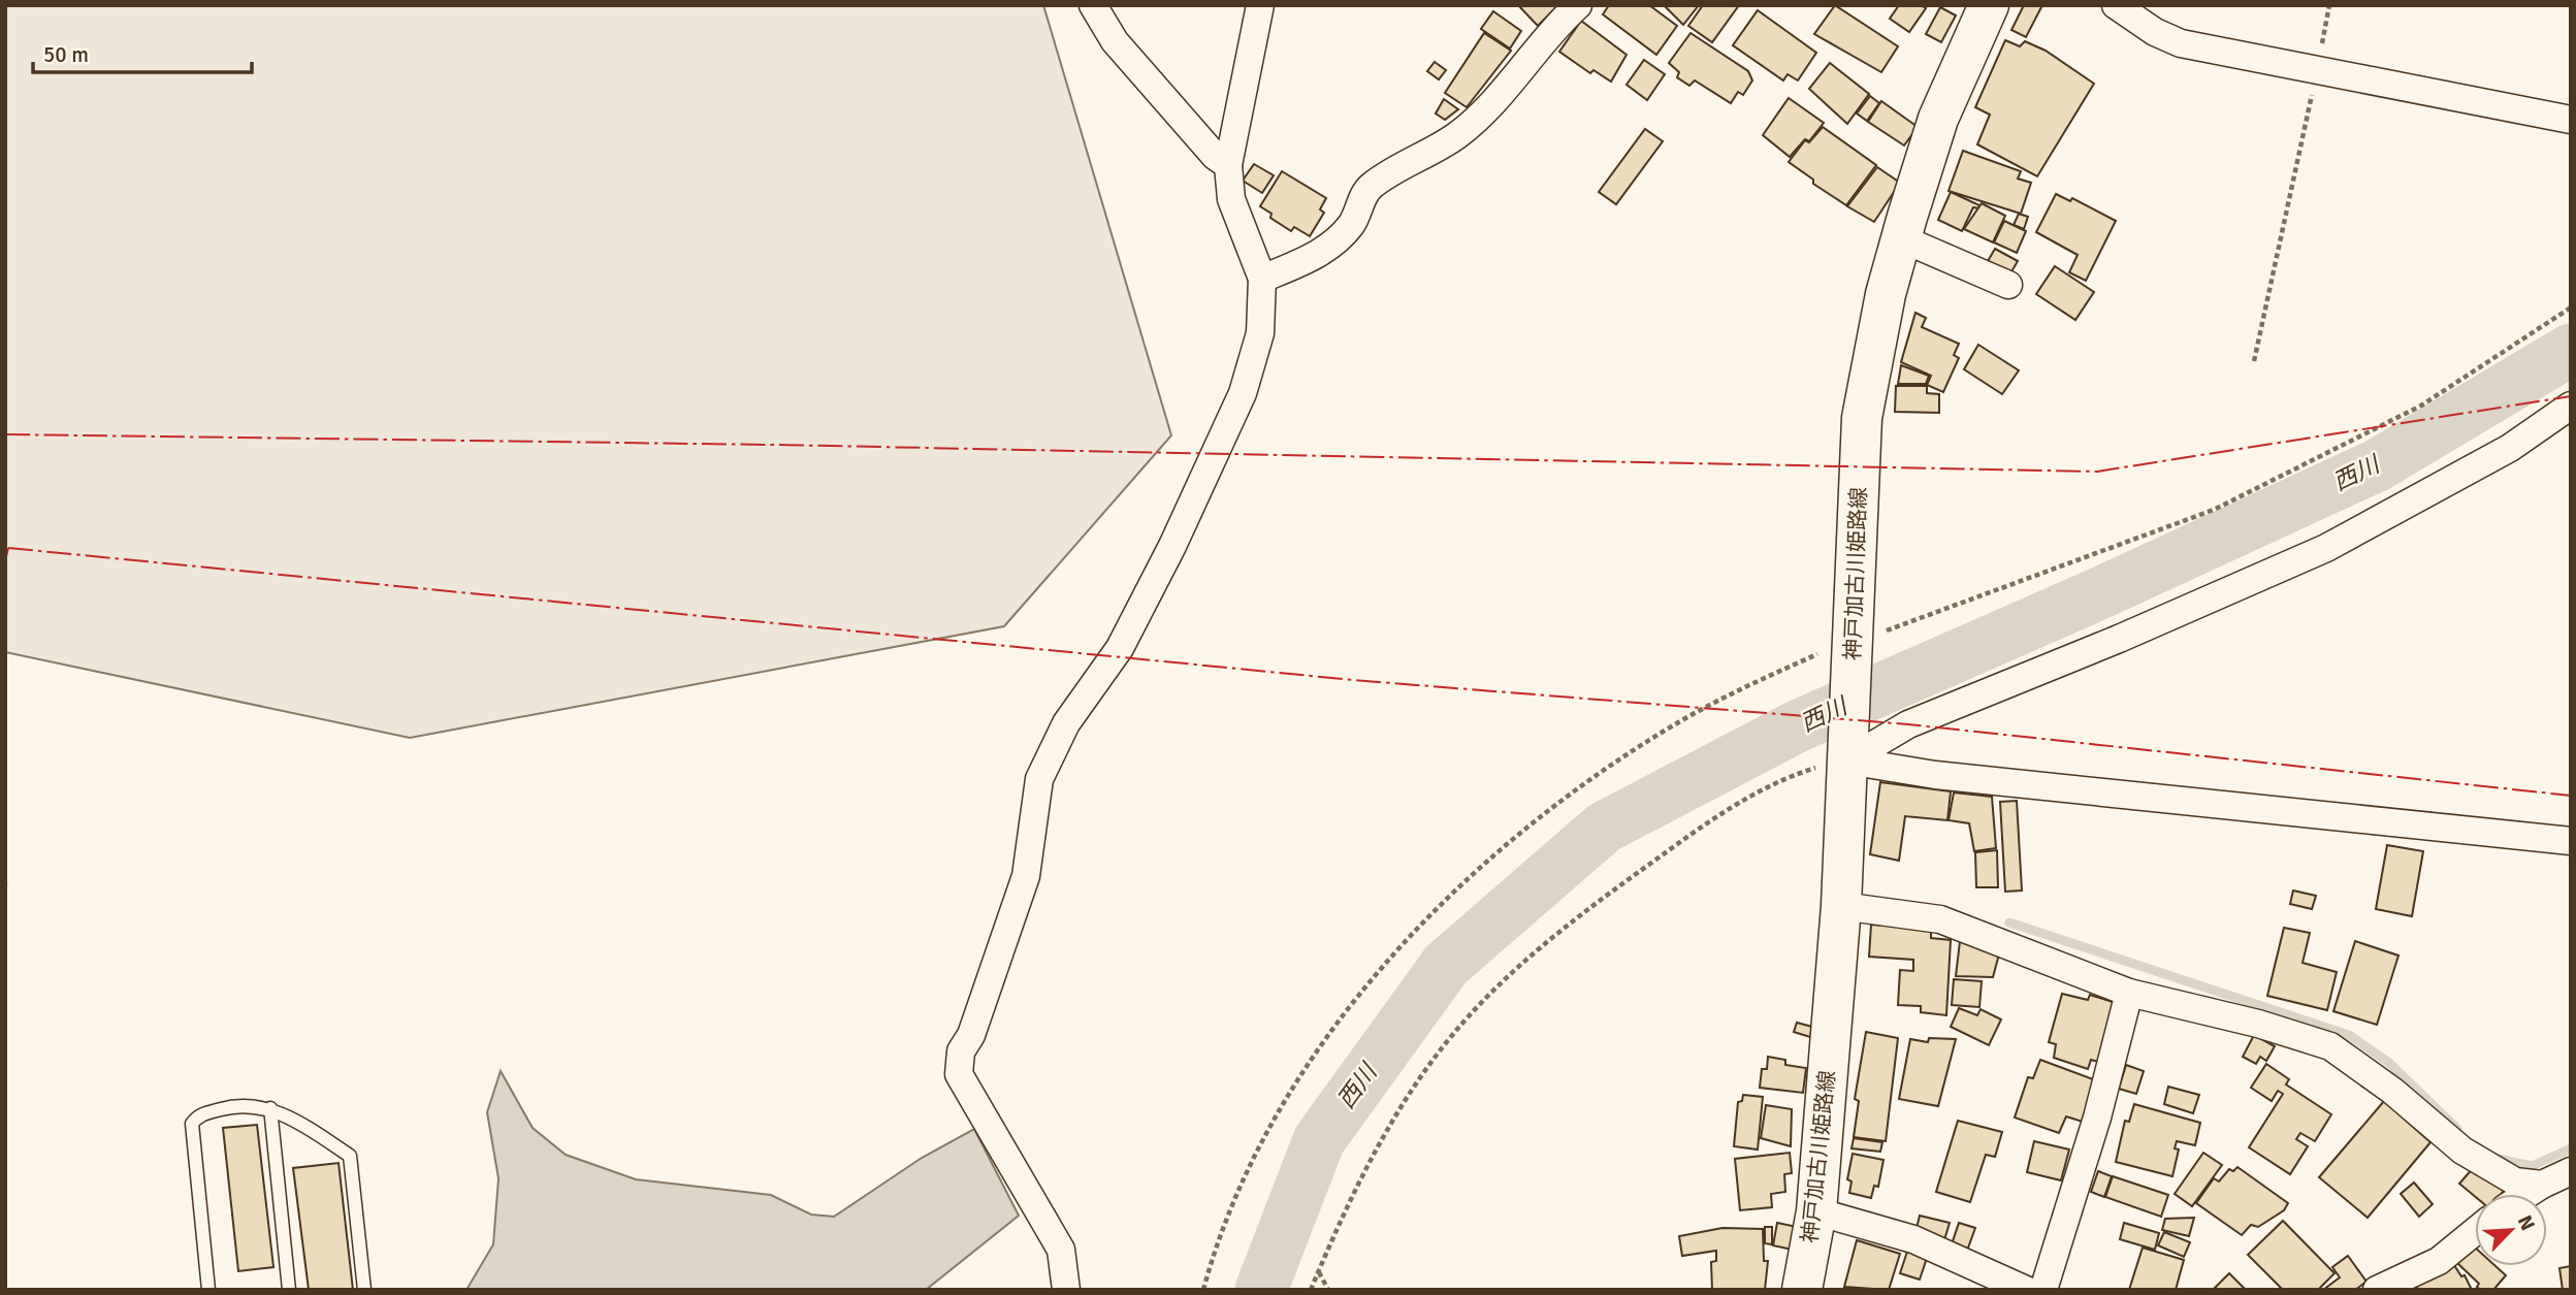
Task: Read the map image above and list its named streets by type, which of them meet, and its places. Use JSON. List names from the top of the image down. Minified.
{"streets":{"main road":["神戸加古川姫路線"]},"water":["西川"],"scale_bar":"50 m","north":"top right"}
